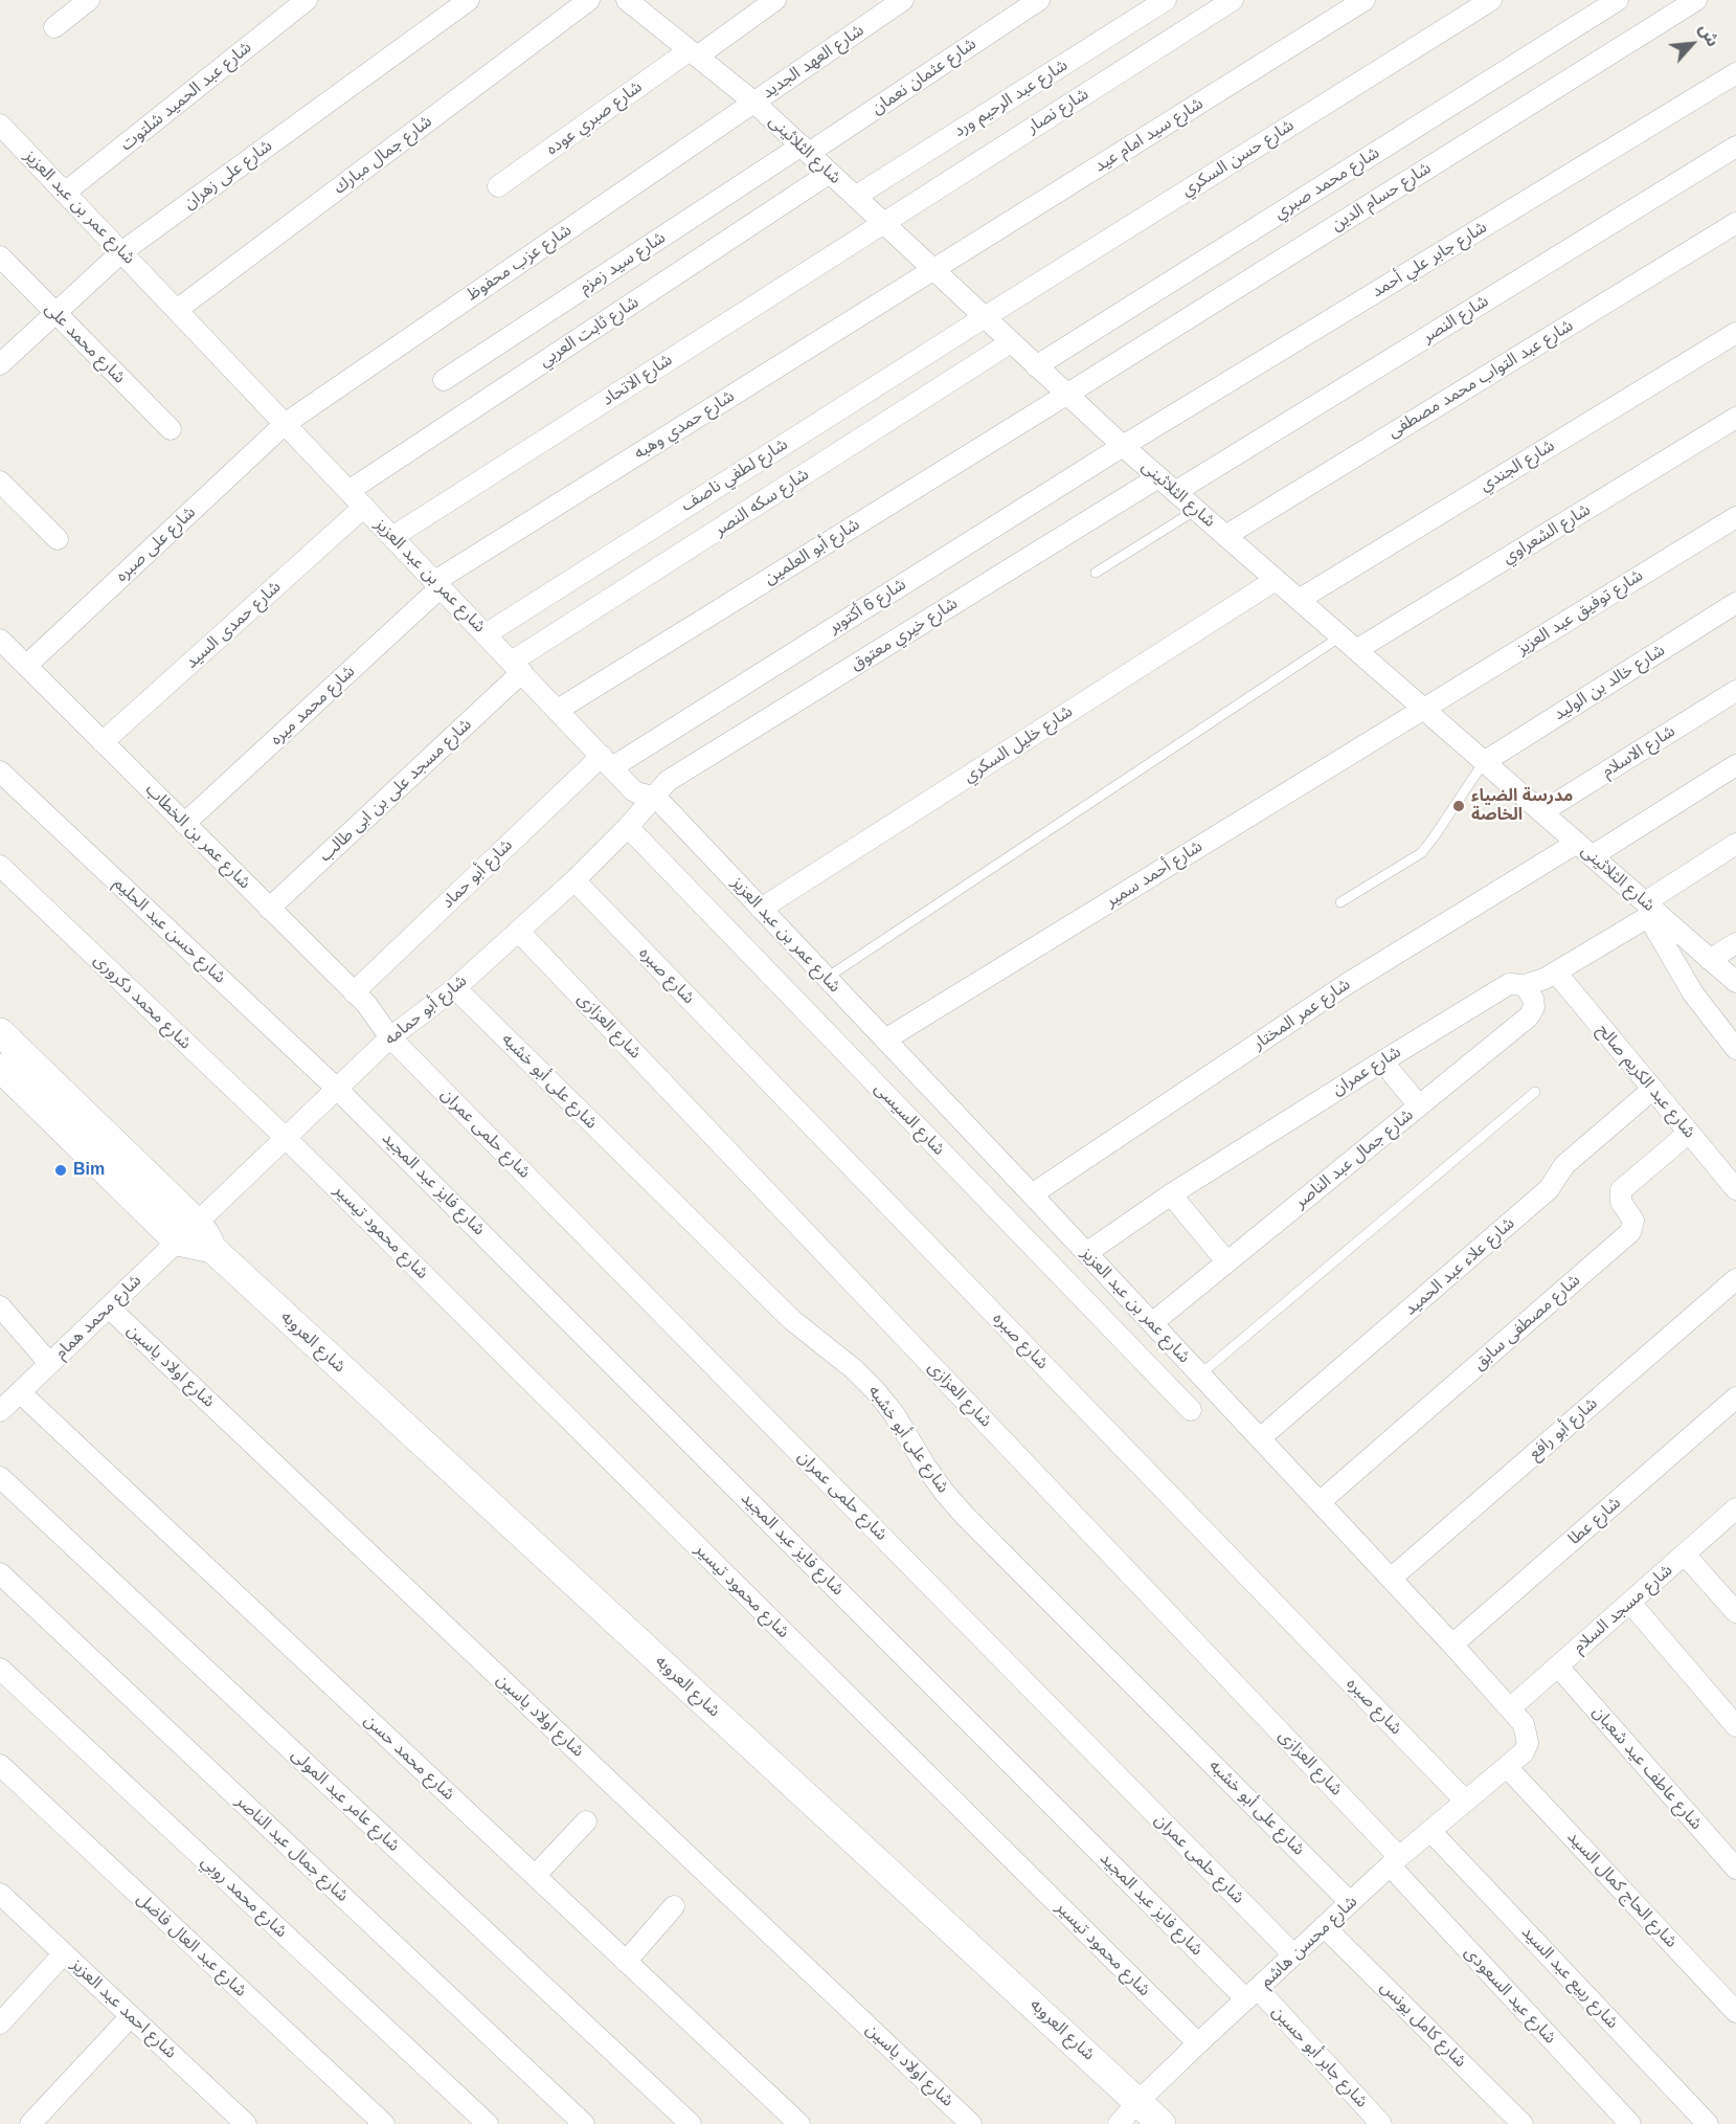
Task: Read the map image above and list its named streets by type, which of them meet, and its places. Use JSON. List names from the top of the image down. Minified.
{"streets":{"street":["شارع العهد الجديد","شارع عثمان نعمان","شارع عبد الحميد شلتوت","شارع عبد الرحيم ورد","شارع نصار","شارع صبري عوده","شارع سيد امام عيد","شارع الثلاثينى","شارع جمال مبارك","شارع حسن السكري","شارع على زهران","شارع محمد صبري","شارع حسام الدين","شارع عمر بن عبد العزيز","شارع جابر علي أحمد","شارع عزب محفوظ","شارع سيد زمزم","شارع النصر","شارع ثابت العربي","شارع محمد على","شارع عبد التواب محمد مصطفى","شارع الاتحاد","شارع حمدي وهبه","شارع الجندي","شارع لطفي ناصف","شارع سكه النصر","شارع الشعراوي","شارع على صبره","شارع أبو العلمين","شارع 6 أكتوبر","شارع توفيق عبد العزيز","شارع حمدى السيد","شارع خيري معتوق","شارع خالد بن الوليد","شارع محمد ميره","شارع خليل السكري","شارع الاسلام","شارع مسجد على بن ابى طالب","شارع عمر بن الخطاب","شارع أبو حماد","شارع أحمد سمير","شارع حسن عبد الحليم","شارع صبره","شارع محمد دكرورى","شارع أبو حمامه","شارع عمر المختار","شارع العزازى","شارع عمران","شارع على أبو خشبه","شارع عبد الكريم صالح","شارع السيسى","شارع حلمى عمران","شارع جمال عبد الناصر","شارع فايز عبد المجيد","شارع محمود تيسير","شارع علاء عبد الحميد","شارع محمد همام","شارع مصطفى سابق","شارع العروبه","شارع اولاد ياسين","شارع أبو رافع","شارع عطا","شارع مسجد السلام","شارع محمد حسن","شارع عاطف عيد شعبان","شارع عامر عبد المولى","شارع الحاج كمال السيد","شارع محمد روبي","شارع محسن هاشم","شارع عبد العال فاضل","شارع ربيع عبد السيد","شارع عيد السعودى","شارع احمد عبد العزيز","شارع كامل يونس","شارع جابر أبو حسين"]},"crossings":[["شارع العهد الجديد","شارع الثلاثينى"],["شارع العهد الجديد","شارع عزب محفوظ"],["شارع عثمان نعمان","شارع الثلاثينى"],["شارع عثمان نعمان","شارع سيد زمزم"],["شارع عبد الحميد شلتوت","شارع عمر بن عبد العزيز"],["شارع عبد الرحيم ورد","شارع الثلاثينى"],["شارع نصار","شارع الثلاثينى"],["شارع نصار","شارع الاتحاد"],["شارع صبري عوده","شارع الثلاثينى"],["شارع سيد امام عيد","شارع الثلاثينى"],["شارع سيد امام عيد","شارع حمدي وهبه"],["شارع الثلاثينى","شارع حسن السكري"],["شارع الثلاثينى","شارع محمد صبري"],["شارع الثلاثينى","شارع حسام الدين"],["شارع الثلاثينى","شارع جابر علي أحمد"],["شارع الثلاثينى","شارع عزب محفوظ"],["شارع الثلاثينى","شارع سيد زمزم"],["شارع الثلاثينى","شارع النصر"],["شارع الثلاثينى","شارع ثابت العربي"],["شارع الثلاثينى","شارع عبد التواب محمد مصطفى"],["شارع الثلاثينى","شارع الاتحاد"],["شارع الثلاثينى","شارع حمدي وهبه"],["شارع الثلاثينى","شارع الجندي"],["شارع الثلاثينى","شارع لطفي ناصف"],["شارع الثلاثينى","شارع سكه النصر"],["شارع الثلاثينى","شارع الشعراوي"],["شارع الثلاثينى","شارع أبو العلمين"],["شارع الثلاثينى","شارع 6 أكتوبر"],["شارع الثلاثينى","شارع توفيق عبد العزيز"],["شارع الثلاثينى","شارع خيري معتوق"],["شارع الثلاثينى","شارع خالد بن الوليد"],["شارع الثلاثينى","شارع خليل السكري"],["شارع الثلاثينى","شارع الاسلام"],["شارع الثلاثينى","شارع أحمد سمير"],["شارع الثلاثينى","شارع عمر المختار"],["شارع الثلاثينى","شارع عمران"],["شارع جمال مبارك","شارع عمر بن عبد العزيز"],["شارع حسن السكري","شارع لطفي ناصف"],["شارع على زهران","شارع عمر بن عبد العزيز"],["شارع على زهران","شارع محمد على"],["شارع حسام الدين","شارع أبو العلمين"],["شارع عمر بن عبد العزيز","شارع عزب محفوظ"],["شارع عمر بن عبد العزيز","شارع ثابت العربي"],["شارع عمر بن عبد العزيز","شارع الاتحاد"],["شارع عمر بن عبد العزيز","شارع حمدي وهبه"],["شارع عمر بن عبد العزيز","شارع لطفي ناصف"],["شارع عمر بن عبد العزيز","شارع سكه النصر"],["شارع عمر بن عبد العزيز","شارع على صبره"],["شارع عمر بن عبد العزيز","شارع أبو العلمين"],["شارع عمر بن عبد العزيز","شارع 6 أكتوبر"],["شارع عمر بن عبد العزيز","شارع حمدى السيد"],["شارع عمر بن عبد العزيز","شارع خيري معتوق"],["شارع عمر بن عبد العزيز","شارع محمد ميره"],["شارع عمر بن عبد العزيز","شارع خليل السكري"],["شارع عمر بن عبد العزيز","شارع مسجد على بن ابى طالب"],["شارع عمر بن عبد العزيز","شارع أبو حماد"],["شارع عمر بن عبد العزيز","شارع أحمد سمير"],["شارع عمر بن عبد العزيز","شارع أبو حمامه"],["شارع عمر بن عبد العزيز","شارع عمر المختار"],["شارع عمر بن عبد العزيز","شارع عمران"],["شارع عمر بن عبد العزيز","شارع جمال عبد الناصر"],["شارع عمر بن عبد العزيز","شارع علاء عبد الحميد"],["شارع عمر بن عبد العزيز","شارع مصطفى سابق"],["شارع عمر بن عبد العزيز","شارع أبو رافع"],["شارع عمر بن عبد العزيز","شارع عطا"],["شارع عمر بن عبد العزيز","شارع مسجد السلام"],["شارع عمر بن عبد العزيز","شارع الحاج كمال السيد"],["شارع عمر بن عبد العزيز","شارع محسن هاشم"],["شارع جابر علي أحمد","شارع 6 أكتوبر"],["شارع عزب محفوظ","شارع على صبره"],["شارع حمدي وهبه","شارع محمد ميره"],["شارع سكه النصر","شارع مسجد على بن ابى طالب"],["شارع على صبره","شارع عمر بن الخطاب"],["شارع 6 أكتوبر","شارع أبو حماد"],["شارع توفيق عبد العزيز","شارع أحمد سمير"],["شارع حمدى السيد","شارع عمر بن الخطاب"],["شارع خيري معتوق","شارع أبو حمامه"],["شارع محمد ميره","شارع عمر بن الخطاب"],["شارع مسجد على بن ابى طالب","شارع عمر بن الخطاب"],["شارع عمر بن الخطاب","شارع أبو حماد"],["شارع عمر بن الخطاب","شارع أبو حمامه"],["شارع عمر بن الخطاب","شارع حلمى عمران"],["شارع حسن عبد الحليم","شارع أبو حمامه"],["شارع حسن عبد الحليم","شارع فايز عبد المجيد"],["شارع صبره","شارع أبو حمامه"],["شارع صبره","شارع محسن هاشم"],["شارع محمد دكرورى","شارع أبو حمامه"],["شارع محمد دكرورى","شارع محمود تيسير"],["شارع أبو حمامه","شارع العزازى"],["شارع أبو حمامه","شارع على أبو خشبه"],["شارع أبو حمامه","شارع السيسى"],["شارع أبو حمامه","شارع حلمى عمران"],["شارع أبو حمامه","شارع فايز عبد المجيد"],["شارع أبو حمامه","شارع محمود تيسير"],["شارع أبو حمامه","شارع محمد همام"],["شارع أبو حمامه","شارع العروبه"],["شارع العزازى","شارع محسن هاشم"],["شارع العزازى","شارع عيد السعودى"],["شارع عمران","شارع عبد الكريم صالح"],["شارع عمران","شارع جمال عبد الناصر"],["شارع على أبو خشبه","شارع محسن هاشم"],["شارع عبد الكريم صالح","شارع علاء عبد الحميد"],["شارع عبد الكريم صالح","شارع مصطفى سابق"],["شارع حلمى عمران","شارع محسن هاشم"],["شارع فايز عبد المجيد","شارع محسن هاشم"],["شارع فايز عبد المجيد","شارع جابر أبو حسين"],["شارع محمود تيسير","شارع محسن هاشم"],["شارع محمد همام","شارع العروبه"],["شارع محمد همام","شارع اولاد ياسين"],["شارع محمد همام","شارع محمد حسن"],["شارع العروبه","شارع محسن هاشم"],["شارع مسجد السلام","شارع عاطف عيد شعبان"],["شارع الحاج كمال السيد","شارع محسن هاشم"],["شارع محسن هاشم","شارع ربيع عبد السيد"],["شارع محسن هاشم","شارع عيد السعودى"],["شارع محسن هاشم","شارع كامل يونس"],["شارع محسن هاشم","شارع جابر أبو حسين"]],"places":["مدرسة الضياء الخاصة","Bim"],"north":"top right"}
